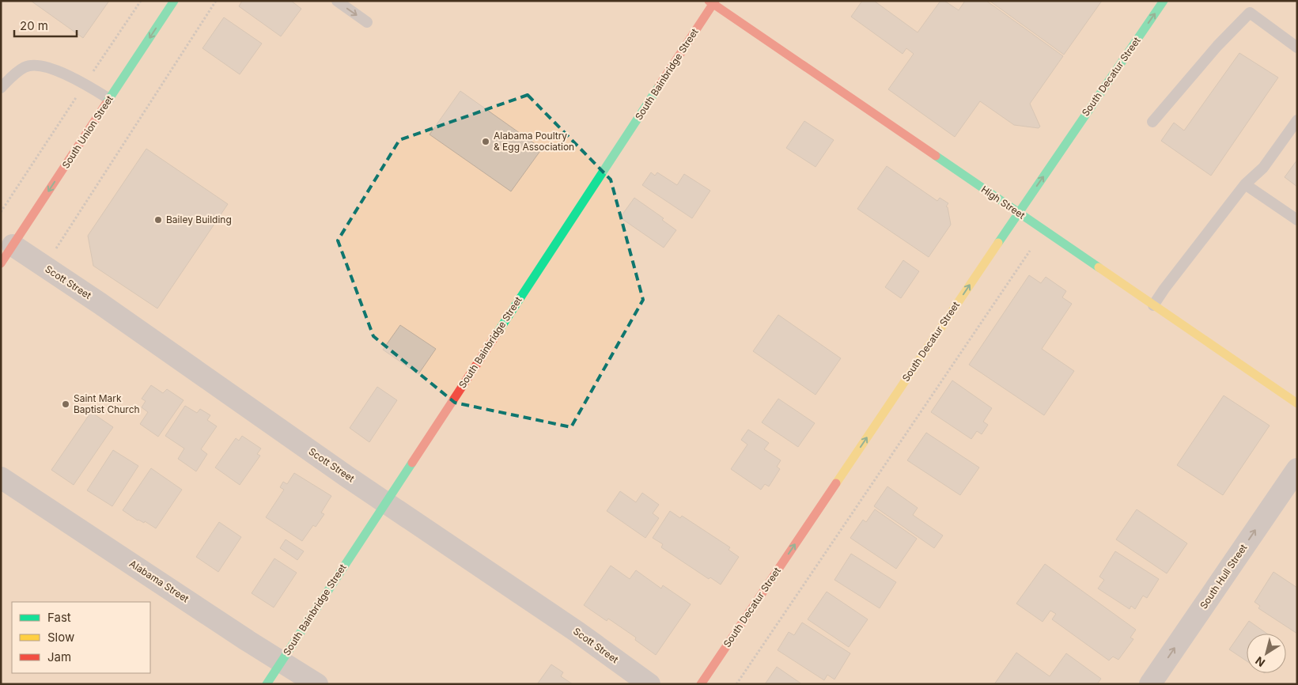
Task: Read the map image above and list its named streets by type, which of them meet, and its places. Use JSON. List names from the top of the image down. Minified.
{"streets":{"main road":["South Bainbridge Street","South Decatur Street","South Union Street","High Street"],"street":["Scott Street","South Hull Street","Alabama Street"]},"crossings":[["South Bainbridge Street","High Street"],["South Bainbridge Street","Scott Street"],["South Bainbridge Street","Alabama Street"],["South Decatur Street","High Street"],["South Union Street","Scott Street"]],"one_way":["South Decatur Street","South Union Street","South Hull Street"],"places":["Alabama Poultry & Egg Association","Bailey Building","Saint Mark Baptist Church"],"legend":["Fast","Slow","Jam"],"scale_bar":"20 m","north":"bottom left"}
